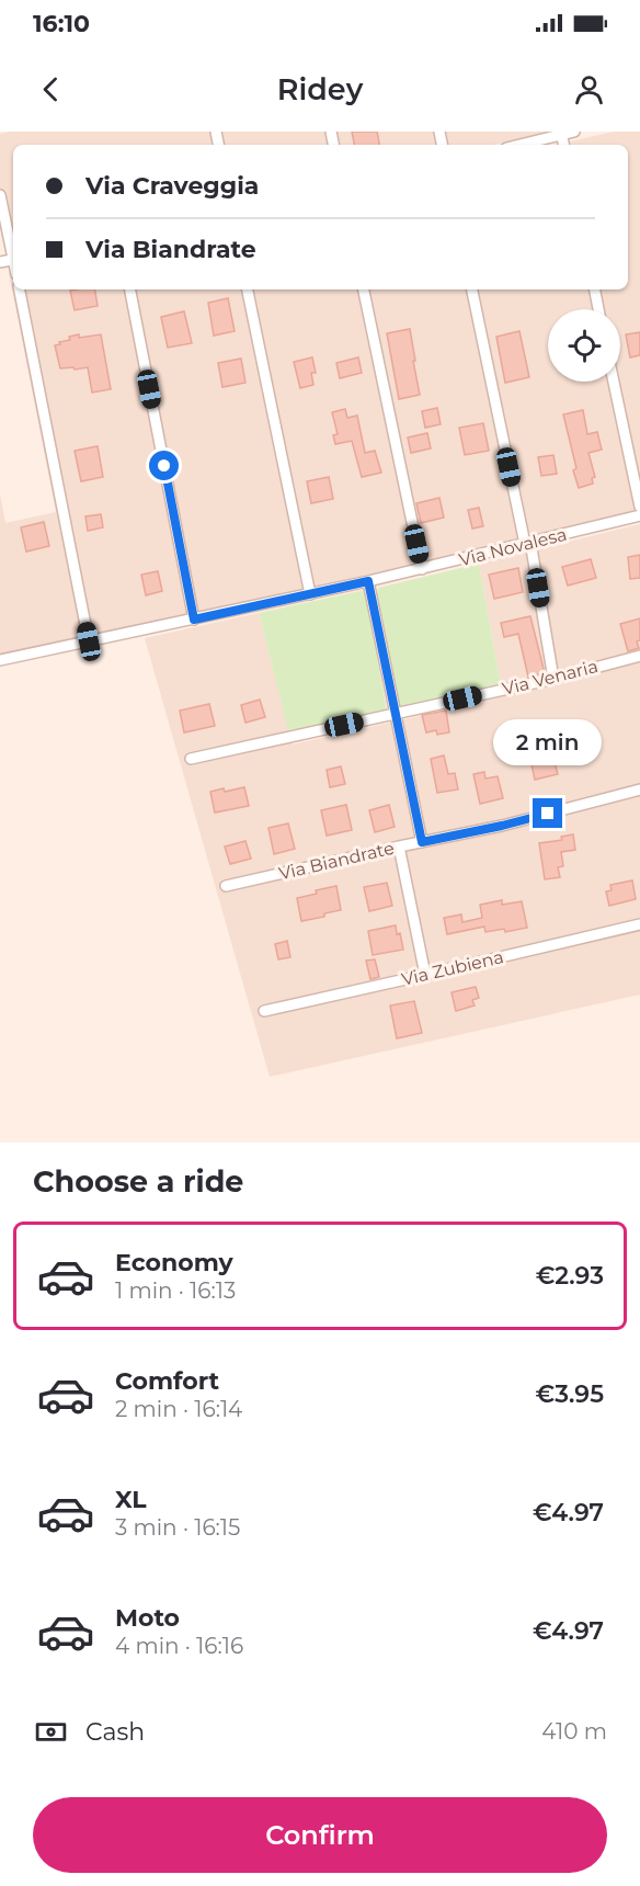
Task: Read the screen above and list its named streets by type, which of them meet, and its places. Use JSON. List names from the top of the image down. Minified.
{"streets":{"street":["Via Novalesa","Via Venaria","Via Biandrate","Via Zubiena"]},"page":{"status":"16:10","header":"Ridey","banner":["Via Craveggia","Via Biandrate"],"bubble":"2 min","heading":"Choose a ride","list":[{"name":"Economy","note":"1 min · 16:13","value":"€2.93"},{"name":"Comfort","note":"2 min · 16:14","value":"€3.95"},{"name":"XL","note":"3 min · 16:15","value":"€4.97"},{"name":"Moto","note":"4 min · 16:16","value":"€4.97"}],"pay":["Cash","410 m"],"buttons":"Confirm"}}
